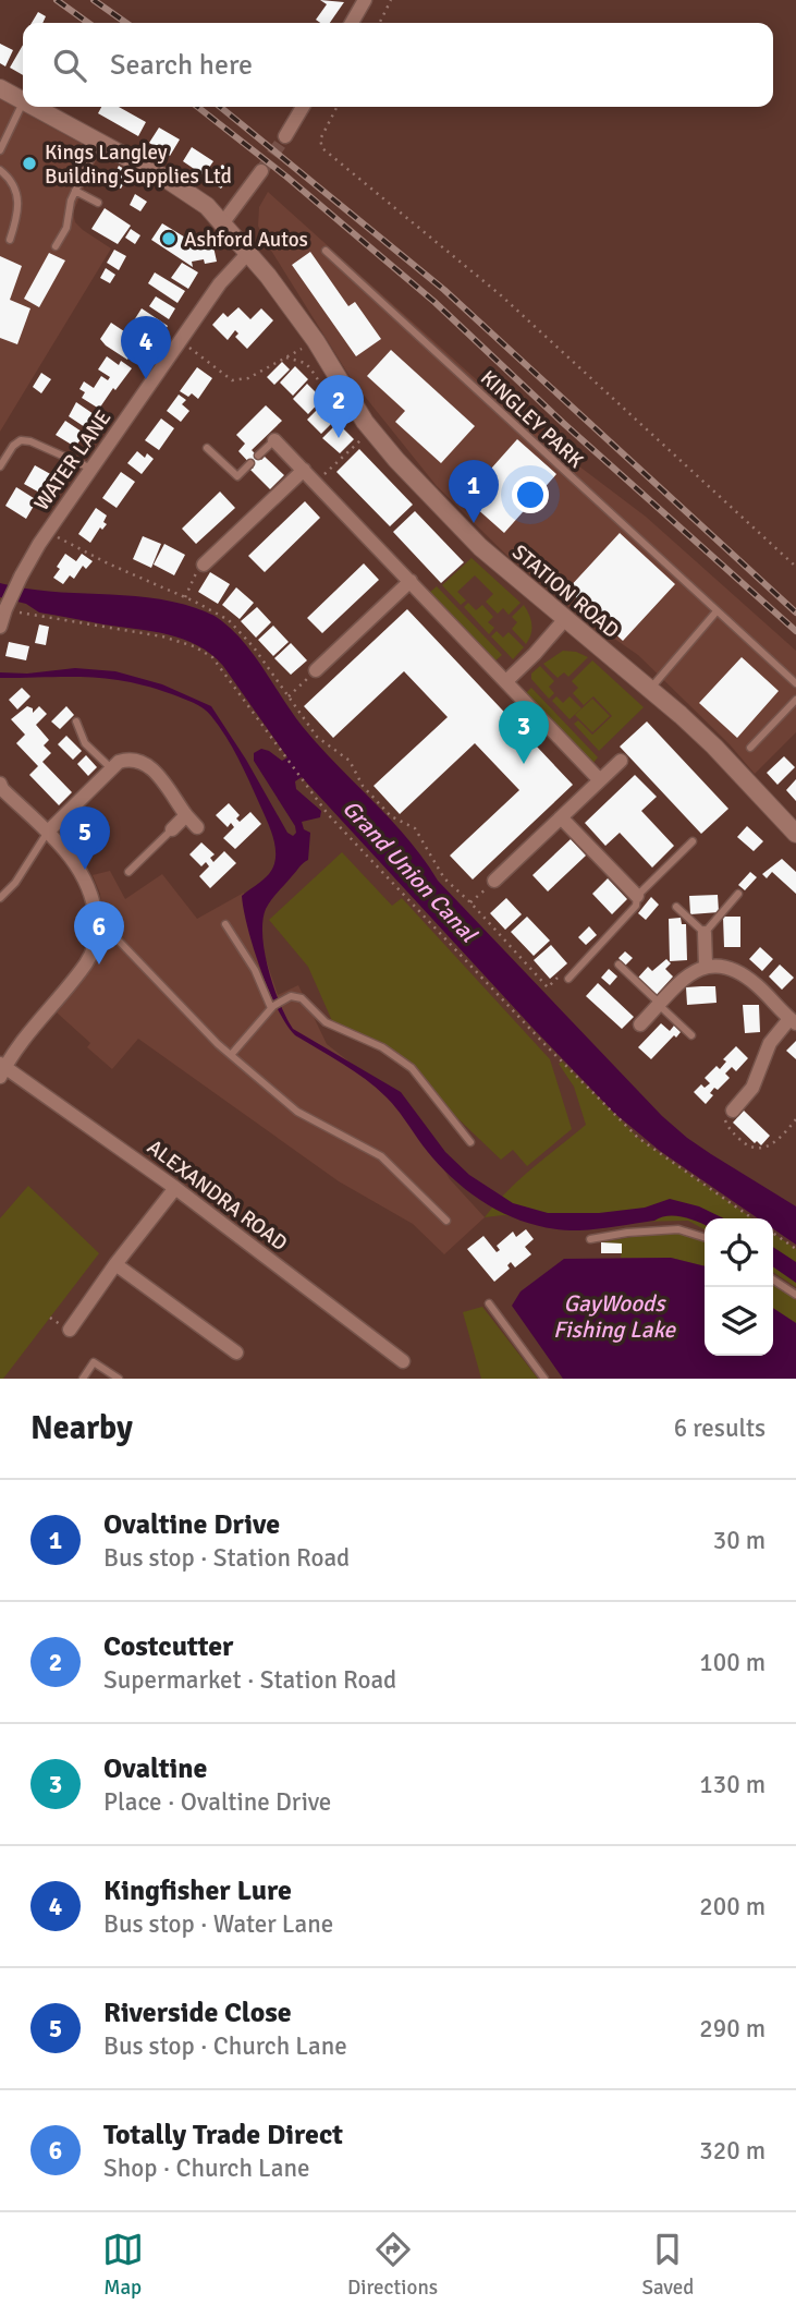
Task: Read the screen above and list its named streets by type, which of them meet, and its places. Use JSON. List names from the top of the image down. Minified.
{"streets":{"street":["WATER LANE","STATION ROAD","ALEXANDRA ROAD"],"lane":["KINGLEY PARK"]},"crossings":[["WATER LANE","STATION ROAD"]],"water":["Grand Union Canal","GayWoods Fishing Lake"],"places":["Kings Langley Building Supplies Ltd","Ashford Autos"],"page":{"search":"Search here","pins":["4","2","1","3","5","6"],"heading":["Nearby","6 results"],"list":[{"mark":"1","name":"Ovaltine Drive","note":"Bus stop · Station Road","value":"30 m"},{"mark":"2","name":"Costcutter","note":"Supermarket · Station Road","value":"100 m"},{"mark":"3","name":"Ovaltine","note":"Place · Ovaltine Drive","value":"130 m"},{"mark":"4","name":"Kingfisher Lure","note":"Bus stop · Water Lane","value":"200 m"},{"mark":"5","name":"Riverside Close","note":"Bus stop · Church Lane","value":"290 m"},{"mark":"6","name":"Totally Trade Direct","note":"Shop · Church Lane","value":"320 m"}],"nav":["Map","Directions","Saved"]}}
